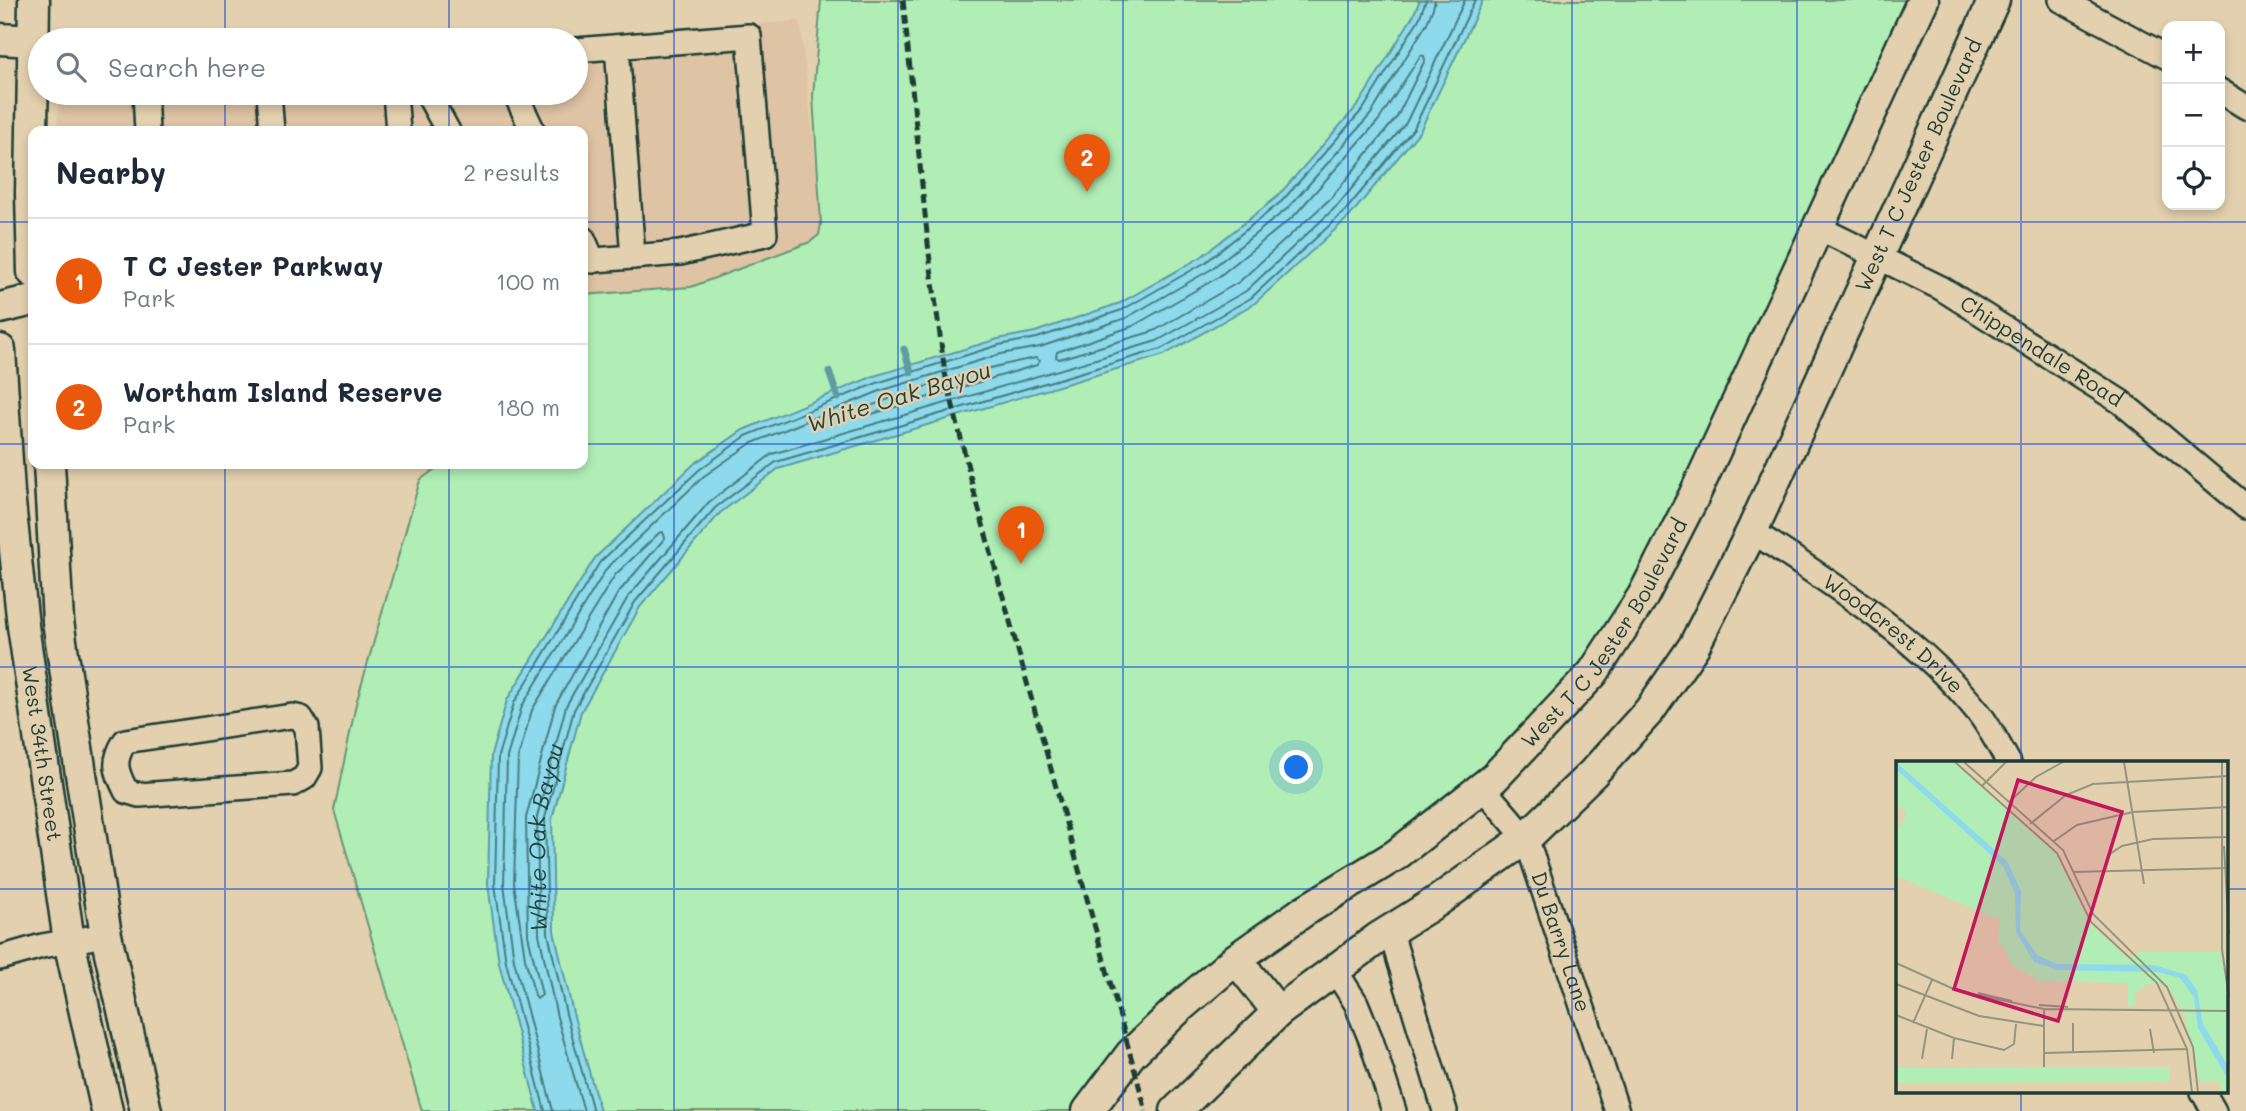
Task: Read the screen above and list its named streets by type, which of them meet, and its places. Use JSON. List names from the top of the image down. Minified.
{"streets":{"main road":["West T C Jester Boulevard","West 34th Street"],"street":["Chippendale Road","Woodcrest Drive","Du Barry Lane"]},"crossings":[["West T C Jester Boulevard","Chippendale Road"],["West T C Jester Boulevard","Woodcrest Drive"],["West T C Jester Boulevard","Du Barry Lane"]],"water":["White Oak Bayou"],"page":{"map_buttons":["+","−"],"search":"Search here","heading":["Nearby","2 results"],"pins":["2","1"],"list":[{"mark":"1","name":"T C Jester Parkway","note":"Park","value":"100 m"},{"mark":"2","name":"Wortham Island Reserve","note":"Park","value":"180 m"}]}}
